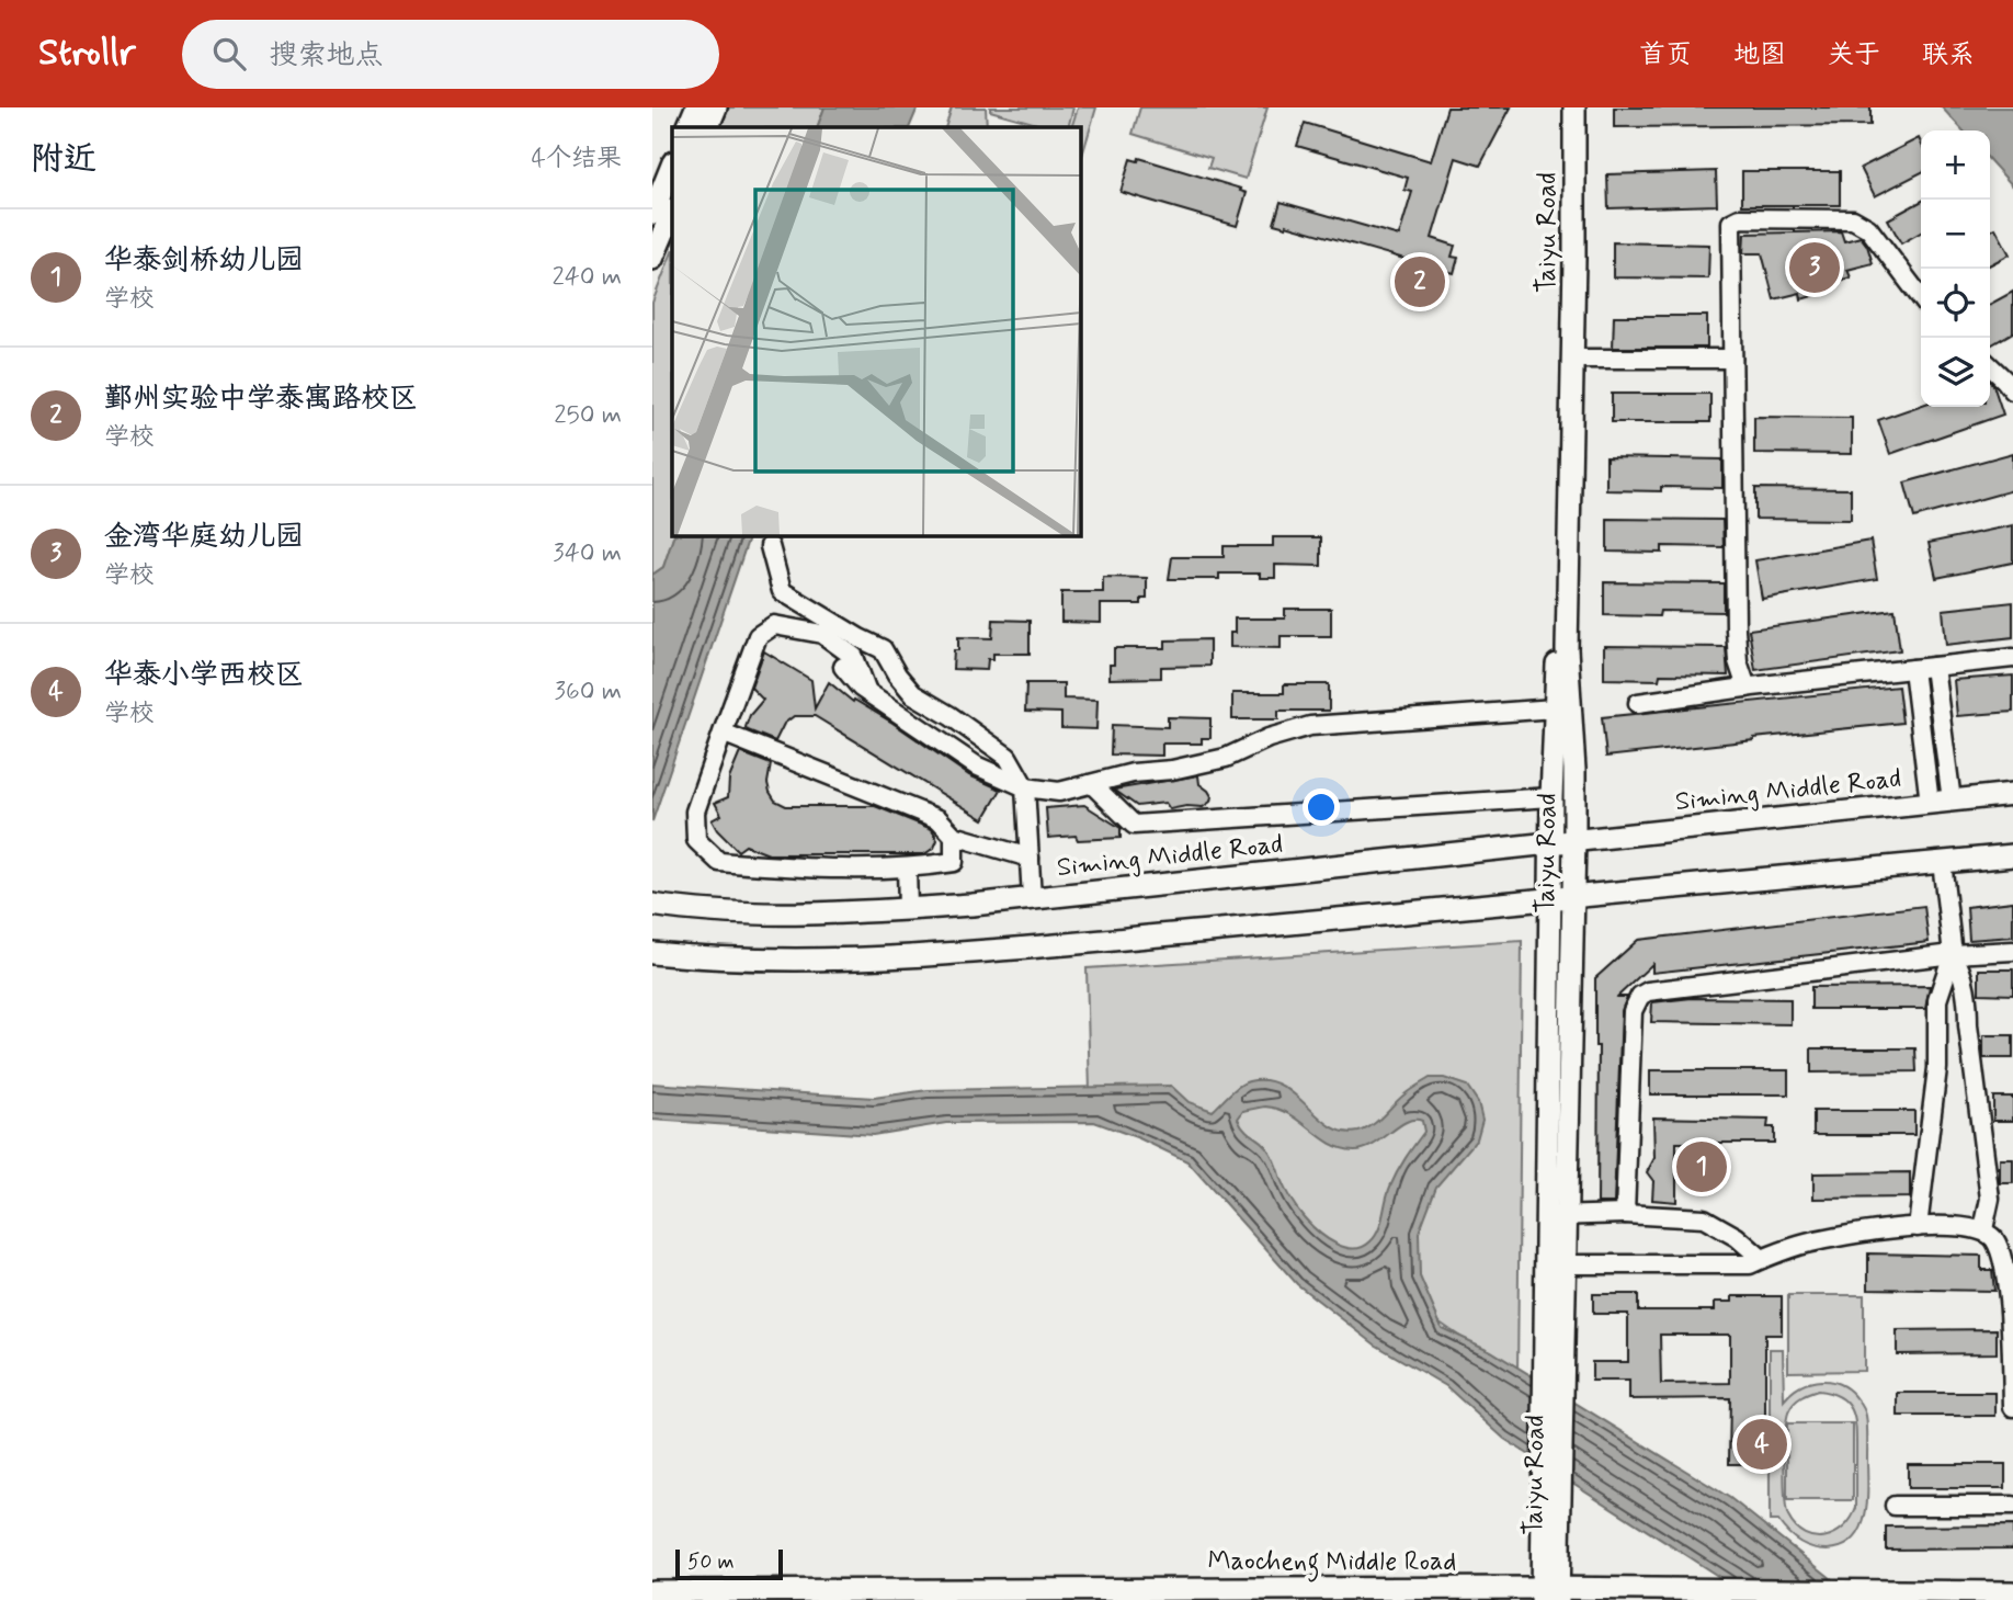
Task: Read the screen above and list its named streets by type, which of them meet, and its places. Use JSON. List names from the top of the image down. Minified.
{"streets":{"main road":["Taiyu Road","Siming Middle Road","Maocheng Middle Road"]},"crossings":[["Taiyu Road","Siming Middle Road"],["Taiyu Road","Maocheng Middle Road"]],"scale_bar":"50 m","page":{"header":"Strollr","search":"搜索地点","nav":["首页","地图","关于","联系"],"heading":["附近","4个结果"],"map_buttons":["+","−"],"list":[{"mark":"1","name":"华泰剑桥幼儿园","note":"学校","value":"240 m"},{"mark":"2","name":"鄞州实验中学泰寓路校区","note":"学校","value":"250 m"},{"mark":"3","name":"金湾华庭幼儿园","note":"学校","value":"340 m"},{"mark":"4","name":"华泰小学西校区","note":"学校","value":"360 m"}],"pins":["3","2","1","4"],"scale":"50 m"}}
